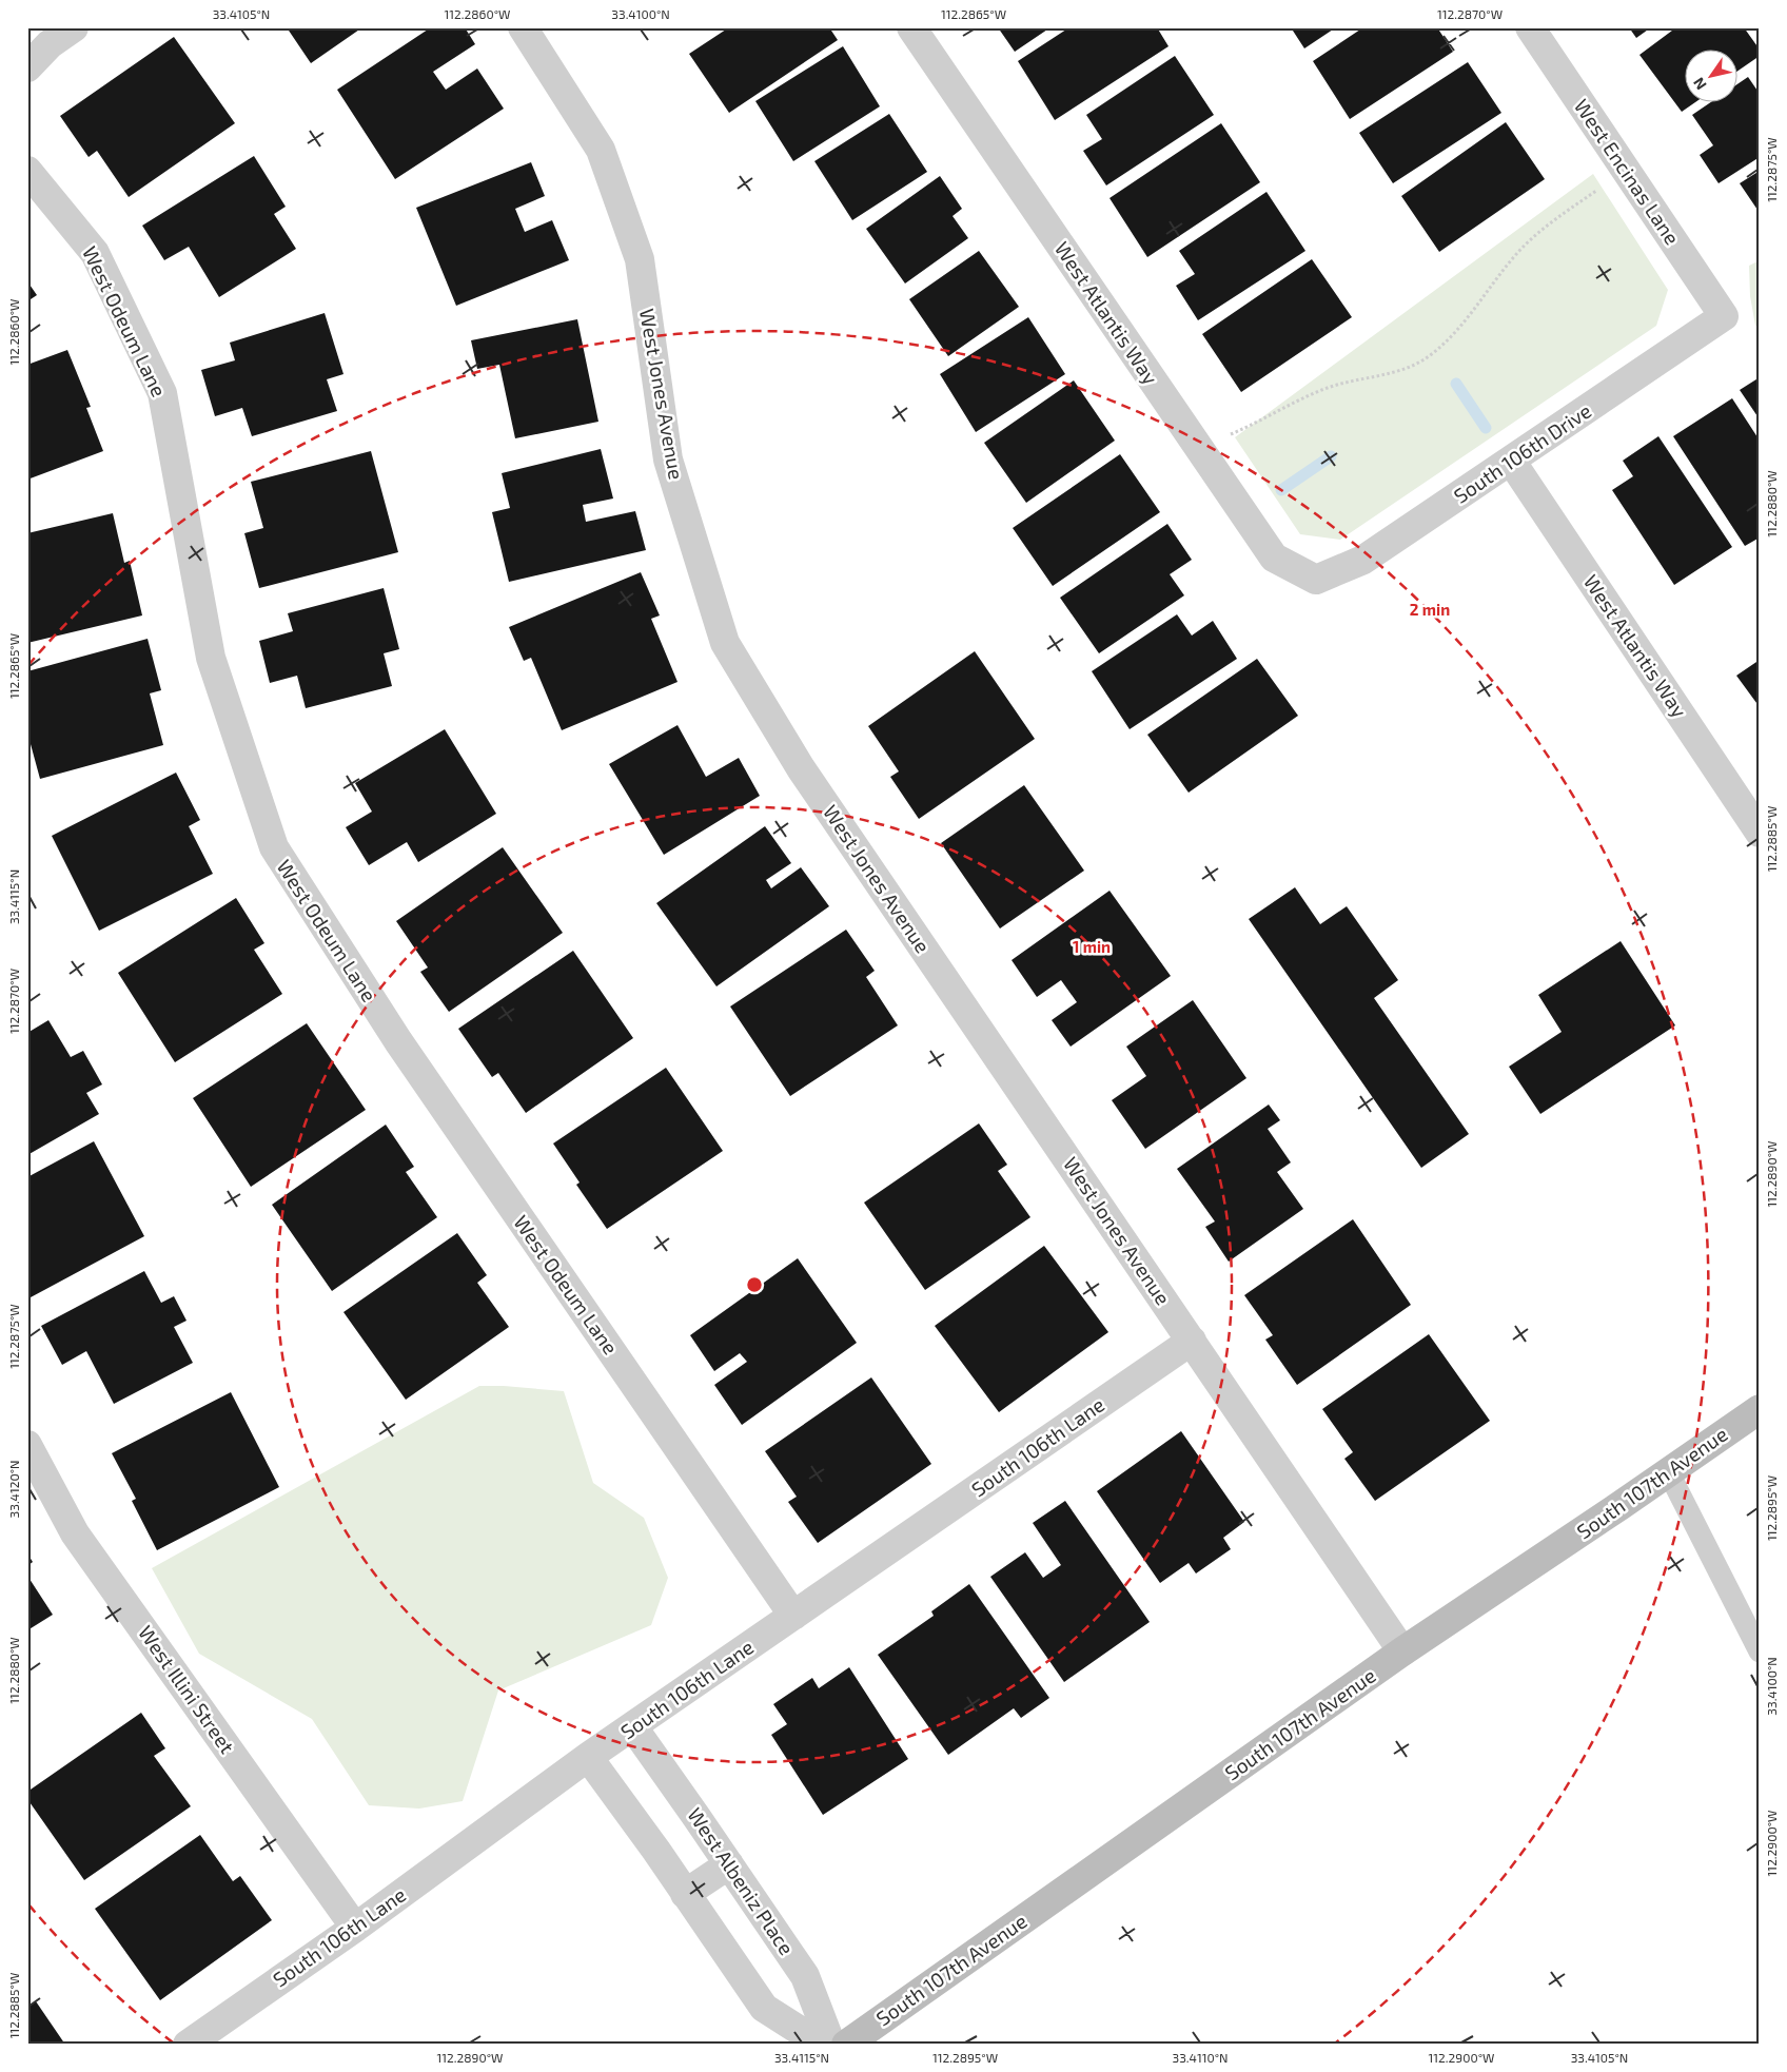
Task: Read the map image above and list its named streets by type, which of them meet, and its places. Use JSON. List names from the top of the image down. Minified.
{"streets":{"main road":["South 107th Avenue"],"street":["West Encinas Lane","West Atlantis Way","West Odeum Lane","West Jones Avenue","South 106th Drive","South 106th Lane","West Illini Street","West Albeniz Place"]},"crossings":[["West Encinas Lane","South 106th Drive"],["West Atlantis Way","South 106th Drive"],["West Odeum Lane","South 106th Lane"],["West Jones Avenue","South 106th Lane"],["West Jones Avenue","South 107th Avenue"],["South 106th Lane","West Illini Street"],["South 106th Lane","West Albeniz Place"]],"north":"bottom left","coordinates":["33.4105°N","112.2860°W","33.4100°N","112.2865°W","112.2870°W","112.2875°W","112.2880°W","112.2885°W","33.4115°N","112.2890°W","33.4120°N","112.2895°W","112.2900°W","33.4110°N"],"rings":["2 min","1 min"]}
